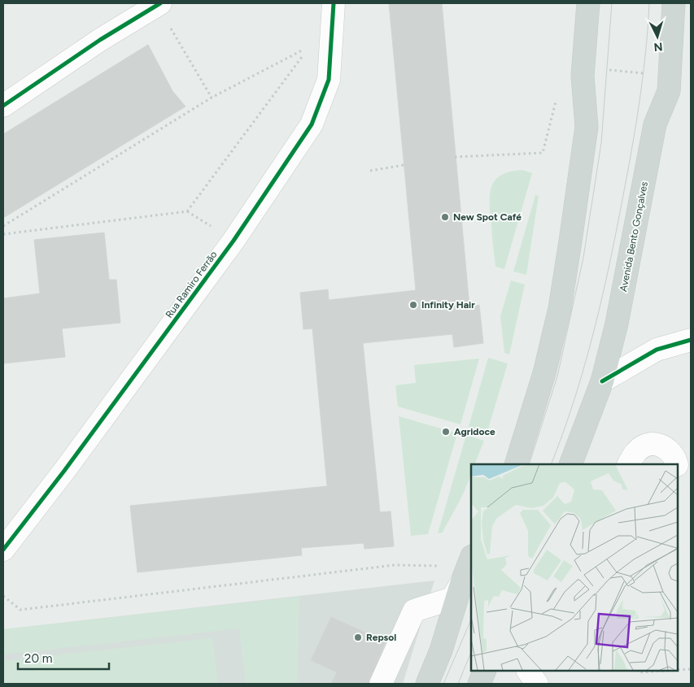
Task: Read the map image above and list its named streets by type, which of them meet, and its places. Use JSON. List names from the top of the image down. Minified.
{"streets":{"main road":["Avenida Bento Gonçalves"],"street":["Rua Ramiro Ferrão"]},"places":["New Spot Café","Infinity Hair","Agridoce","Repsol"],"scale_bar":"20 m","north":"bottom"}
